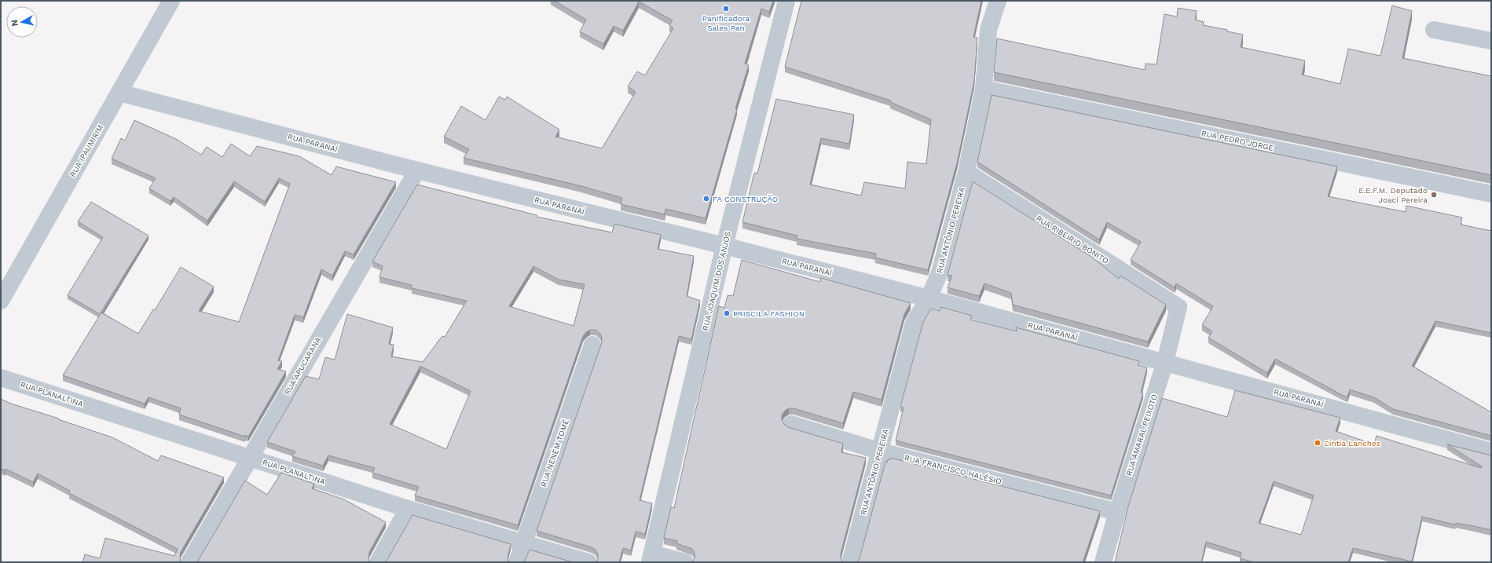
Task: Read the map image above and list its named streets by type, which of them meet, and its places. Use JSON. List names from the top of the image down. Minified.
{"streets":{"street":["RUA PEDRO JORGE","RUA PARANAÍ","RUA IPAUMIRIM","RUA ANTÔNIO PEREIRA","RUA RIBEIRIO BONITO","RUA JOAQUIM DOS ANJOS","RUA APUCARANA","RUA PLANALTINA","RUA AMARAL PEIXOTO","RUA NENÉM TOMÉ","RUA FRANCISCO HALÉSIO"]},"crossings":[["RUA PEDRO JORGE","RUA ANTÔNIO PEREIRA"],["RUA PARANAÍ","RUA IPAUMIRIM"],["RUA PARANAÍ","RUA ANTÔNIO PEREIRA"],["RUA PARANAÍ","RUA JOAQUIM DOS ANJOS"],["RUA PARANAÍ","RUA APUCARANA"],["RUA PARANAÍ","RUA AMARAL PEIXOTO"],["RUA ANTÔNIO PEREIRA","RUA RIBEIRIO BONITO"],["RUA ANTÔNIO PEREIRA","RUA FRANCISCO HALÉSIO"],["RUA RIBEIRIO BONITO","RUA AMARAL PEIXOTO"],["RUA APUCARANA","RUA PLANALTINA"],["RUA PLANALTINA","RUA NENÉM TOMÉ"],["RUA AMARAL PEIXOTO","RUA FRANCISCO HALÉSIO"]],"places":["Panificadora Sales Pan","E.E.F.M. Deputado Joaci Pereira","FA CONSTRUÇÃO","PRISCILA FASHION","Cintia Lanches"],"north":"left"}
